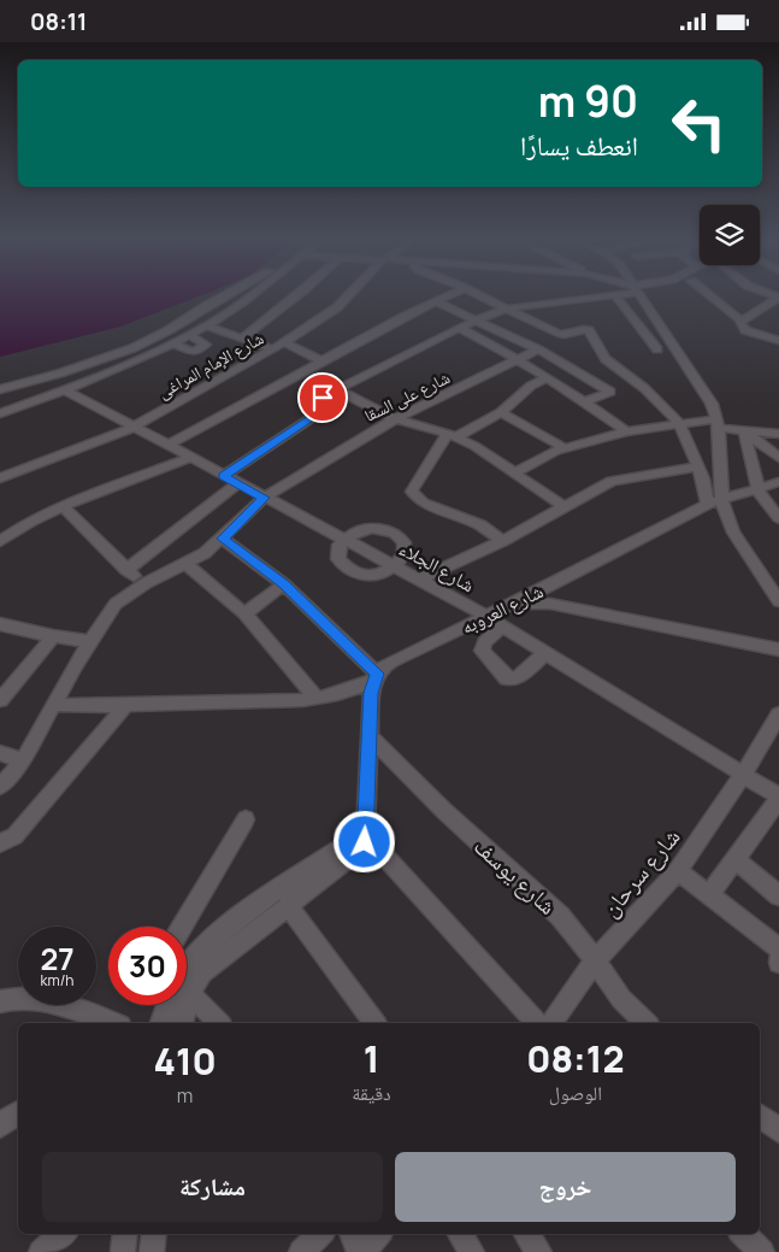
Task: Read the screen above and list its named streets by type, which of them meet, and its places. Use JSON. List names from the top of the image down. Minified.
{"streets":{"street":["شارع الإمام المراغى","شارع على السقا","شارع الجلاء","شارع العروبه","شارع سرحان","شارع يوسف"]},"crossings":[["شارع الإمام المراغى","شارع الجلاء"],["شارع على السقا","شارع الجلاء"],["شارع على السقا","شارع العروبه"],["شارع الجلاء","شارع العروبه"],["شارع الجلاء","شارع سرحان"],["شارع سرحان","شارع يوسف"]],"page":{"status":"08:11","turn":["90 m","انعطف يسارًا"],"speed":"27 km/h","limit":"30","eta":["08:12","الوصول","1","دقيقة","410","m"],"buttons":["خروج","مشاركة"]}}
